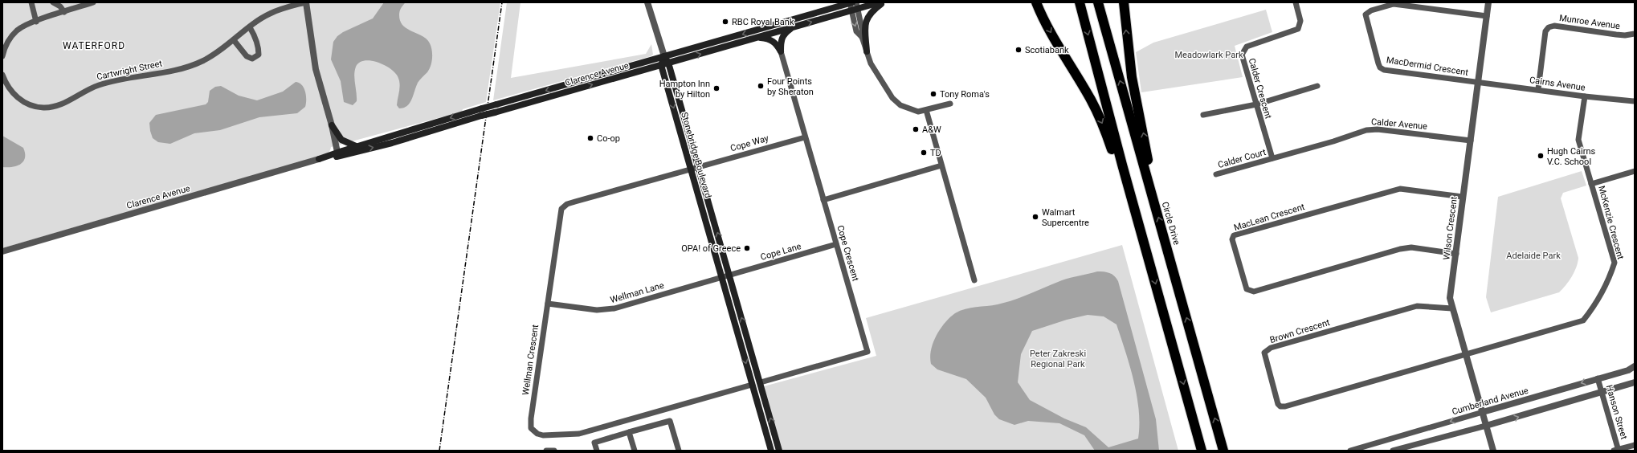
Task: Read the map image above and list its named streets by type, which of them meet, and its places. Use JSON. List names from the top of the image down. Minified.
{"streets":{"highway":["Circle Drive"],"main road":["Clarence Avenue","Stonebridge Boulevard"],"street":["Munroe Avenue","MacDermid Crescent","Cartwright Street","Cairns Avenue","Calder Crescent","Calder Avenue","Cope Way","Calder Court","MacLean Crescent","McKenzie Crescent","Wilson Crescent","Cope Lane","Cope Crescent","Wellman Lane","Brown Crescent","Wellman Crescent","Cumberland Avenue","Hanson Street"]},"crossings":[["Munroe Avenue","Cairns Avenue"],["MacDermid Crescent","Cairns Avenue"],["MacDermid Crescent","Wilson Crescent"],["Cartwright Street","Clarence Avenue"],["Clarence Avenue","Stonebridge Boulevard"],["Cairns Avenue","McKenzie Crescent"],["Cairns Avenue","Wilson Crescent"],["Calder Crescent","Calder Avenue"],["Calder Crescent","Calder Court"],["Calder Avenue","Calder Court"],["Calder Avenue","Wilson Crescent"],["Cope Way","Stonebridge Boulevard"],["Cope Way","Cope Crescent"],["Cope Way","Wellman Crescent"],["Stonebridge Boulevard","Cope Lane"],["Stonebridge Boulevard","Cope Crescent"],["Stonebridge Boulevard","Wellman Lane"],["Stonebridge Boulevard","Wellman Crescent"],["MacLean Crescent","Wilson Crescent"],["McKenzie Crescent","Wilson Crescent"],["McKenzie Crescent","Brown Crescent"],["Wilson Crescent","Brown Crescent"],["Wilson Crescent","Cumberland Avenue"],["Cope Lane","Cope Crescent"],["Cope Lane","Wellman Lane"],["Wellman Lane","Wellman Crescent"],["Cumberland Avenue","Hanson Street"]],"districts":["WATERFORD"],"parks":["Meadowlark Park","Adelaide Park","Peter Zakreski Regional Park"],"places":["RBC Royal Bank","Scotiabank","Four Points by Sheraton","Hampton Inn by Hilton","Tony Roma's","A&W","Co-op","TD","Hugh Cairns V.C. School","Walmart Supercentre","OPA! of Greece"]}
